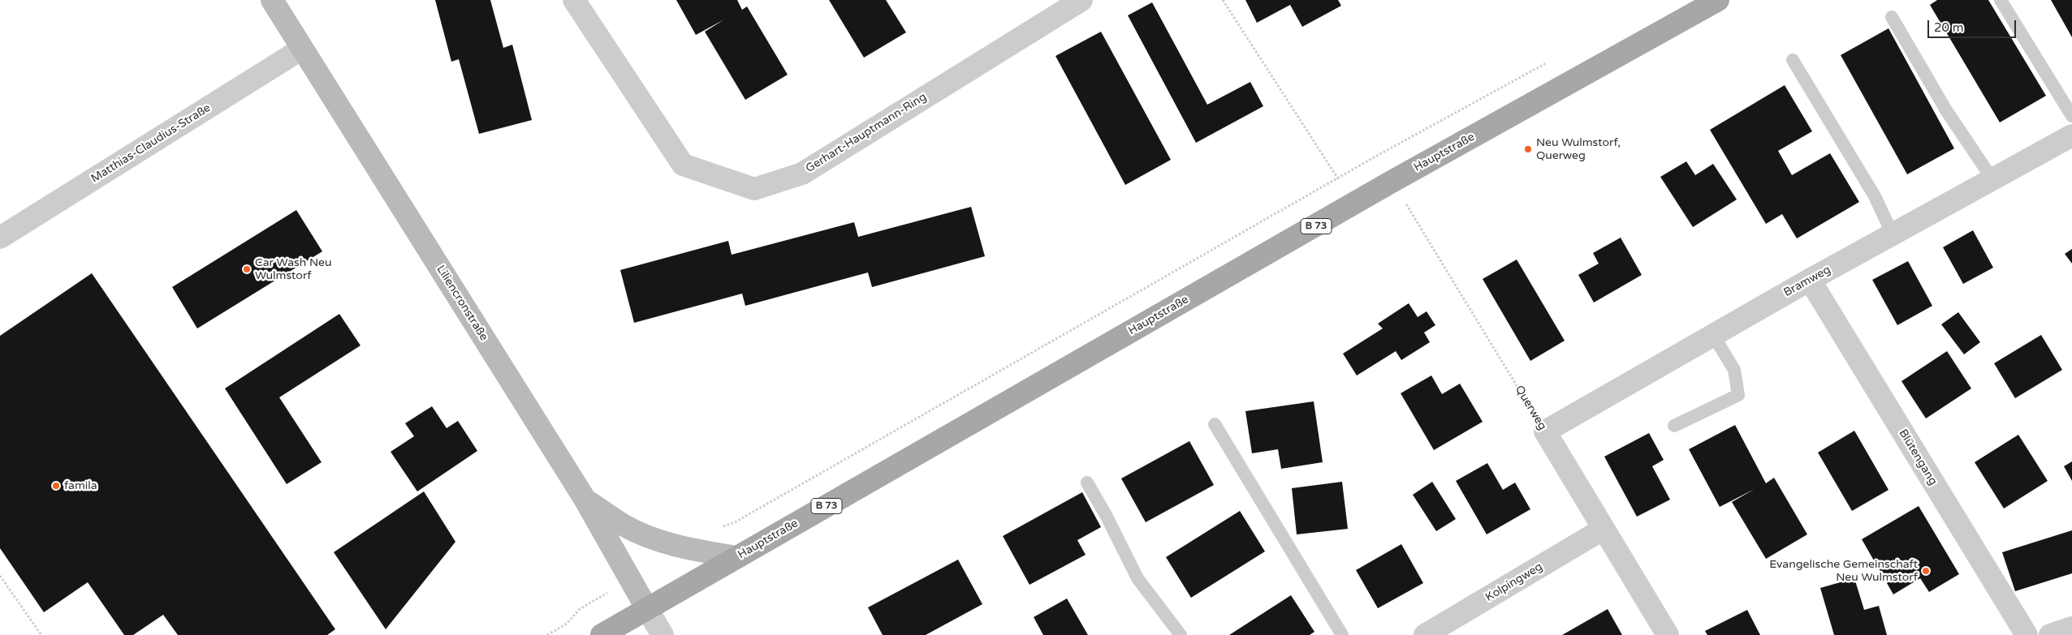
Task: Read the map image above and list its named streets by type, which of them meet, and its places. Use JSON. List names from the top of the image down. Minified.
{"streets":{"main road":["Hauptstraße","B 73"],"street":["Gerhart-Hauptmann-Ring","Matthias-Claudius-Straße","Bramweg","Liliencronstraße","Querweg","Blütengang","Kolpingweg"]},"crossings":[["Matthias-Claudius-Straße","Liliencronstraße"],["Hauptstraße","Liliencronstraße"],["Hauptstraße","Querweg"],["Bramweg","Querweg"],["Bramweg","Blütengang"],["Querweg","Kolpingweg"]],"places":["Neu Wulmstorf, Querweg","Car Wash Neu Wulmstorf","famila","Evangelische Gemeinschaft Neu Wulmstorf"],"scale_bar":"20 m"}
